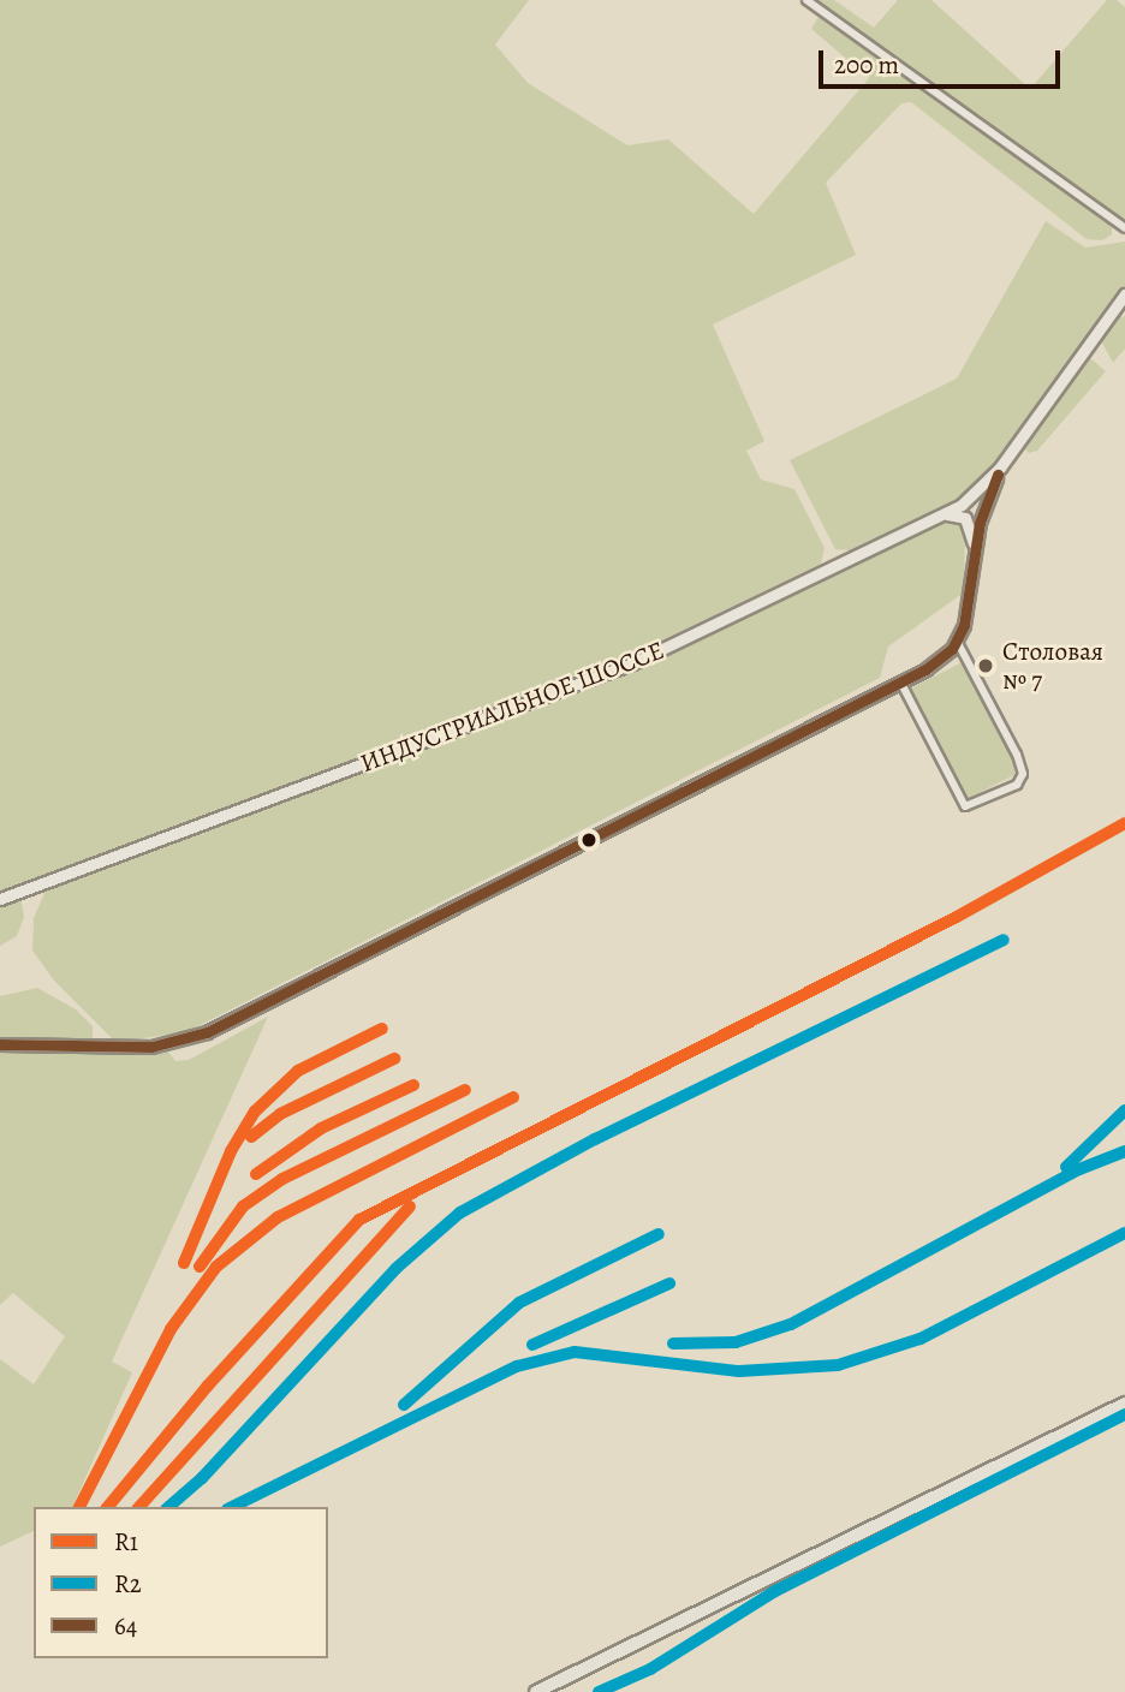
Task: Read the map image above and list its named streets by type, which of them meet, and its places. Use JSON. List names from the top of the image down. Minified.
{"streets":{"main road":["ИНДУСТРИАЛЬНОЕ ШОССЕ"]},"places":["Столовая № 7"],"lines":["transit line 64","transit line R1","transit line R2"],"legend":["R1","R2","64"],"scale_bar":"200 m"}
